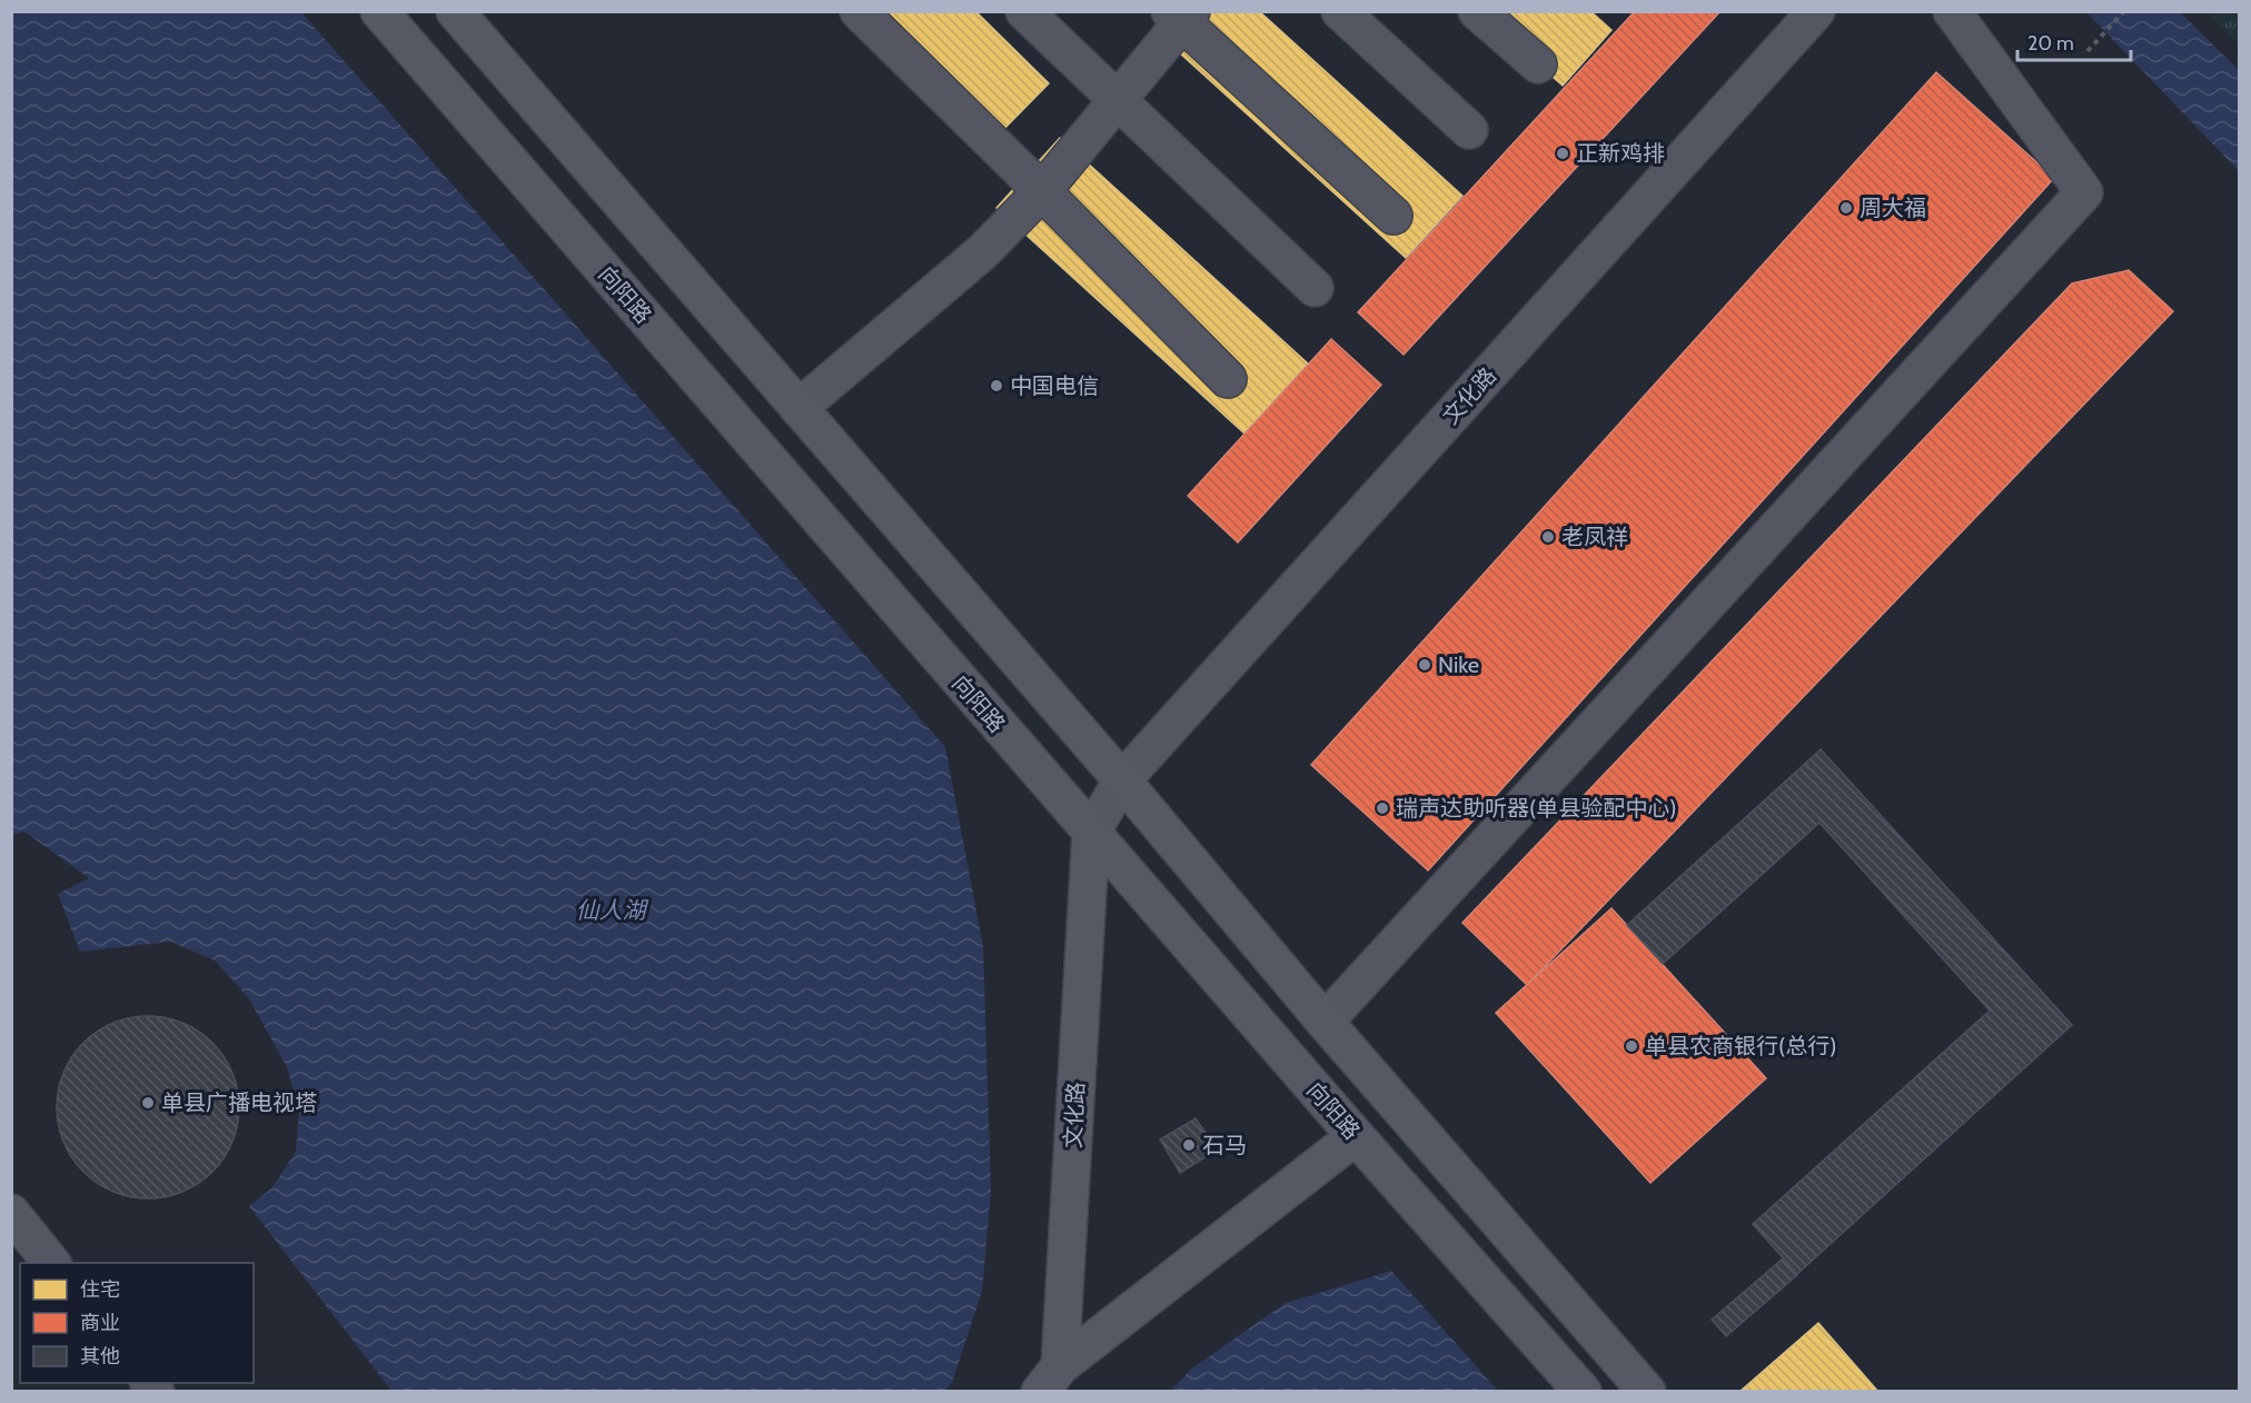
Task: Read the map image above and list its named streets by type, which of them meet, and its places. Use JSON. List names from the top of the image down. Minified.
{"streets":{"main road":["向阳路","文化路"]},"crossings":[["向阳路","文化路"]],"water":["仙人湖"],"places":["正新鸡排","周大福","中国电信","老凤祥","Nike","瑞声达助听器(单县验配中心)","单县农商银行(总行)","单县广播电视塔","石马"],"legend":["住宅","商业","其他"],"scale_bar":"20 m"}
